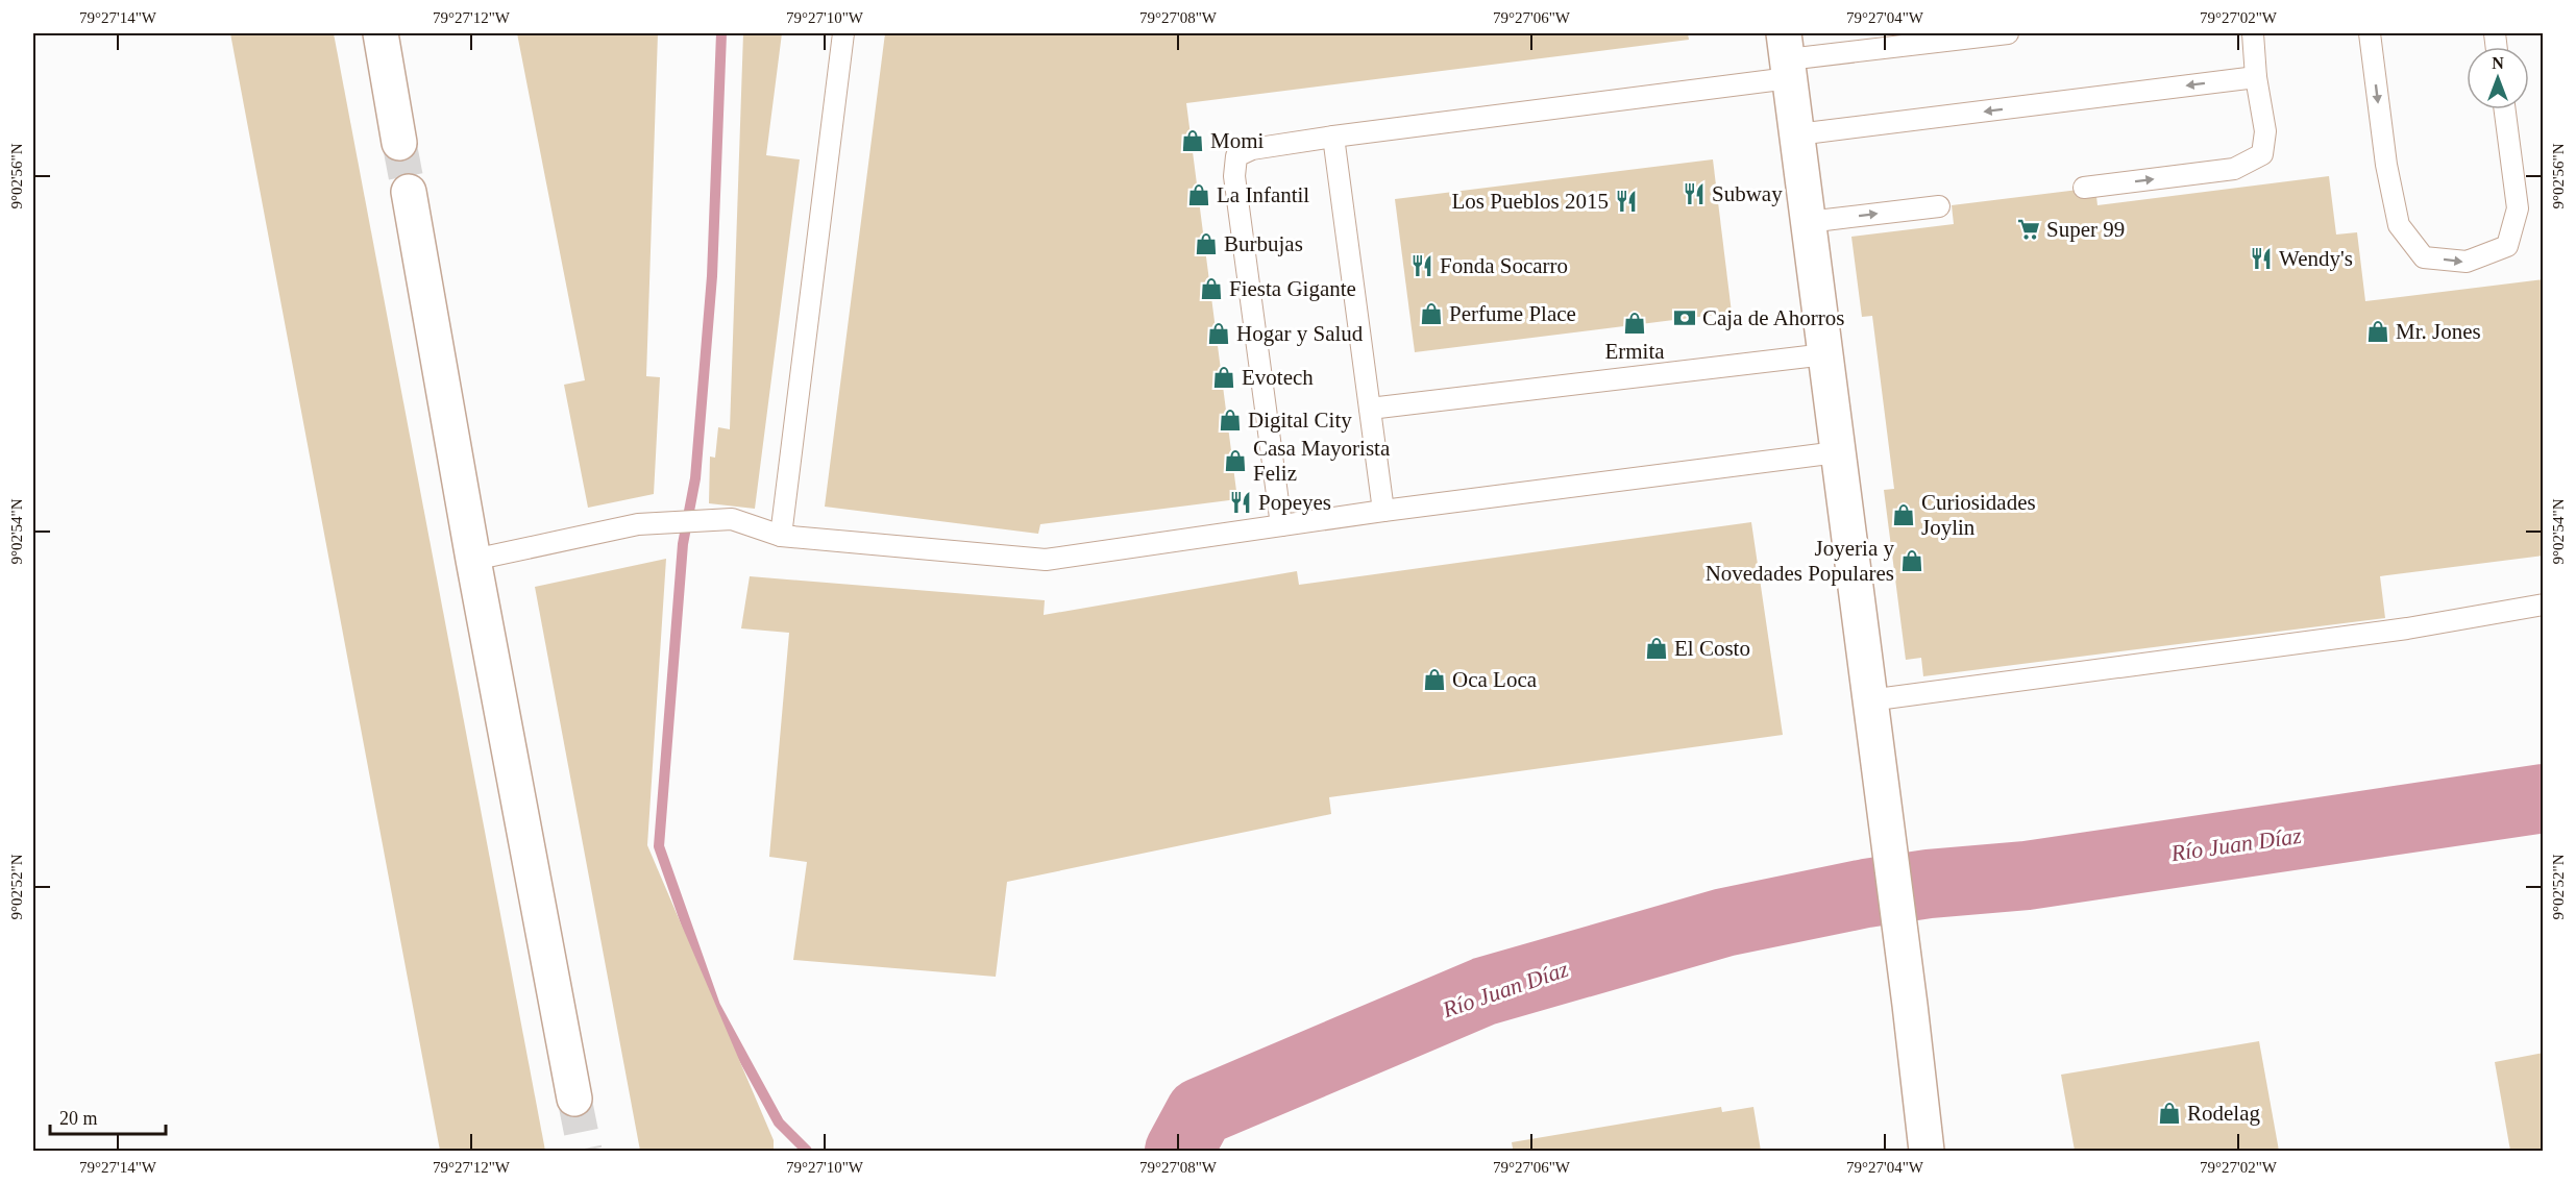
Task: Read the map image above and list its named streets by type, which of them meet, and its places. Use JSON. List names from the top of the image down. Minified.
{"water":["Río Juan Díaz"],"places":{"shop":["Momi","La Infantil","Burbujas","Fiesta Gigante","Perfume Place","Ermita","Mr. Jones","Hogar y Salud","Evotech","Digital City","Casa Mayorista Feliz","Curiosidades Joylin","Joyeria y Novedades Populares","El Costo","Oca Loca","Rodelag"],"restaurant":["Subway","Los Pueblos 2015","Wendy's","Fonda Socarro","Popeyes"],"supermarket":["Super 99"],"bank":["Caja de Ahorros"]},"scale_bar":"20 m","north":"top","coordinates":["79°27'14\"W","79°27'12\"W","79°27'10\"W","79°27'08\"W","79°27'06\"W","79°27'04\"W","79°27'02\"W","9°02'56\"N","9°02'54\"N","9°02'52\"N"]}
